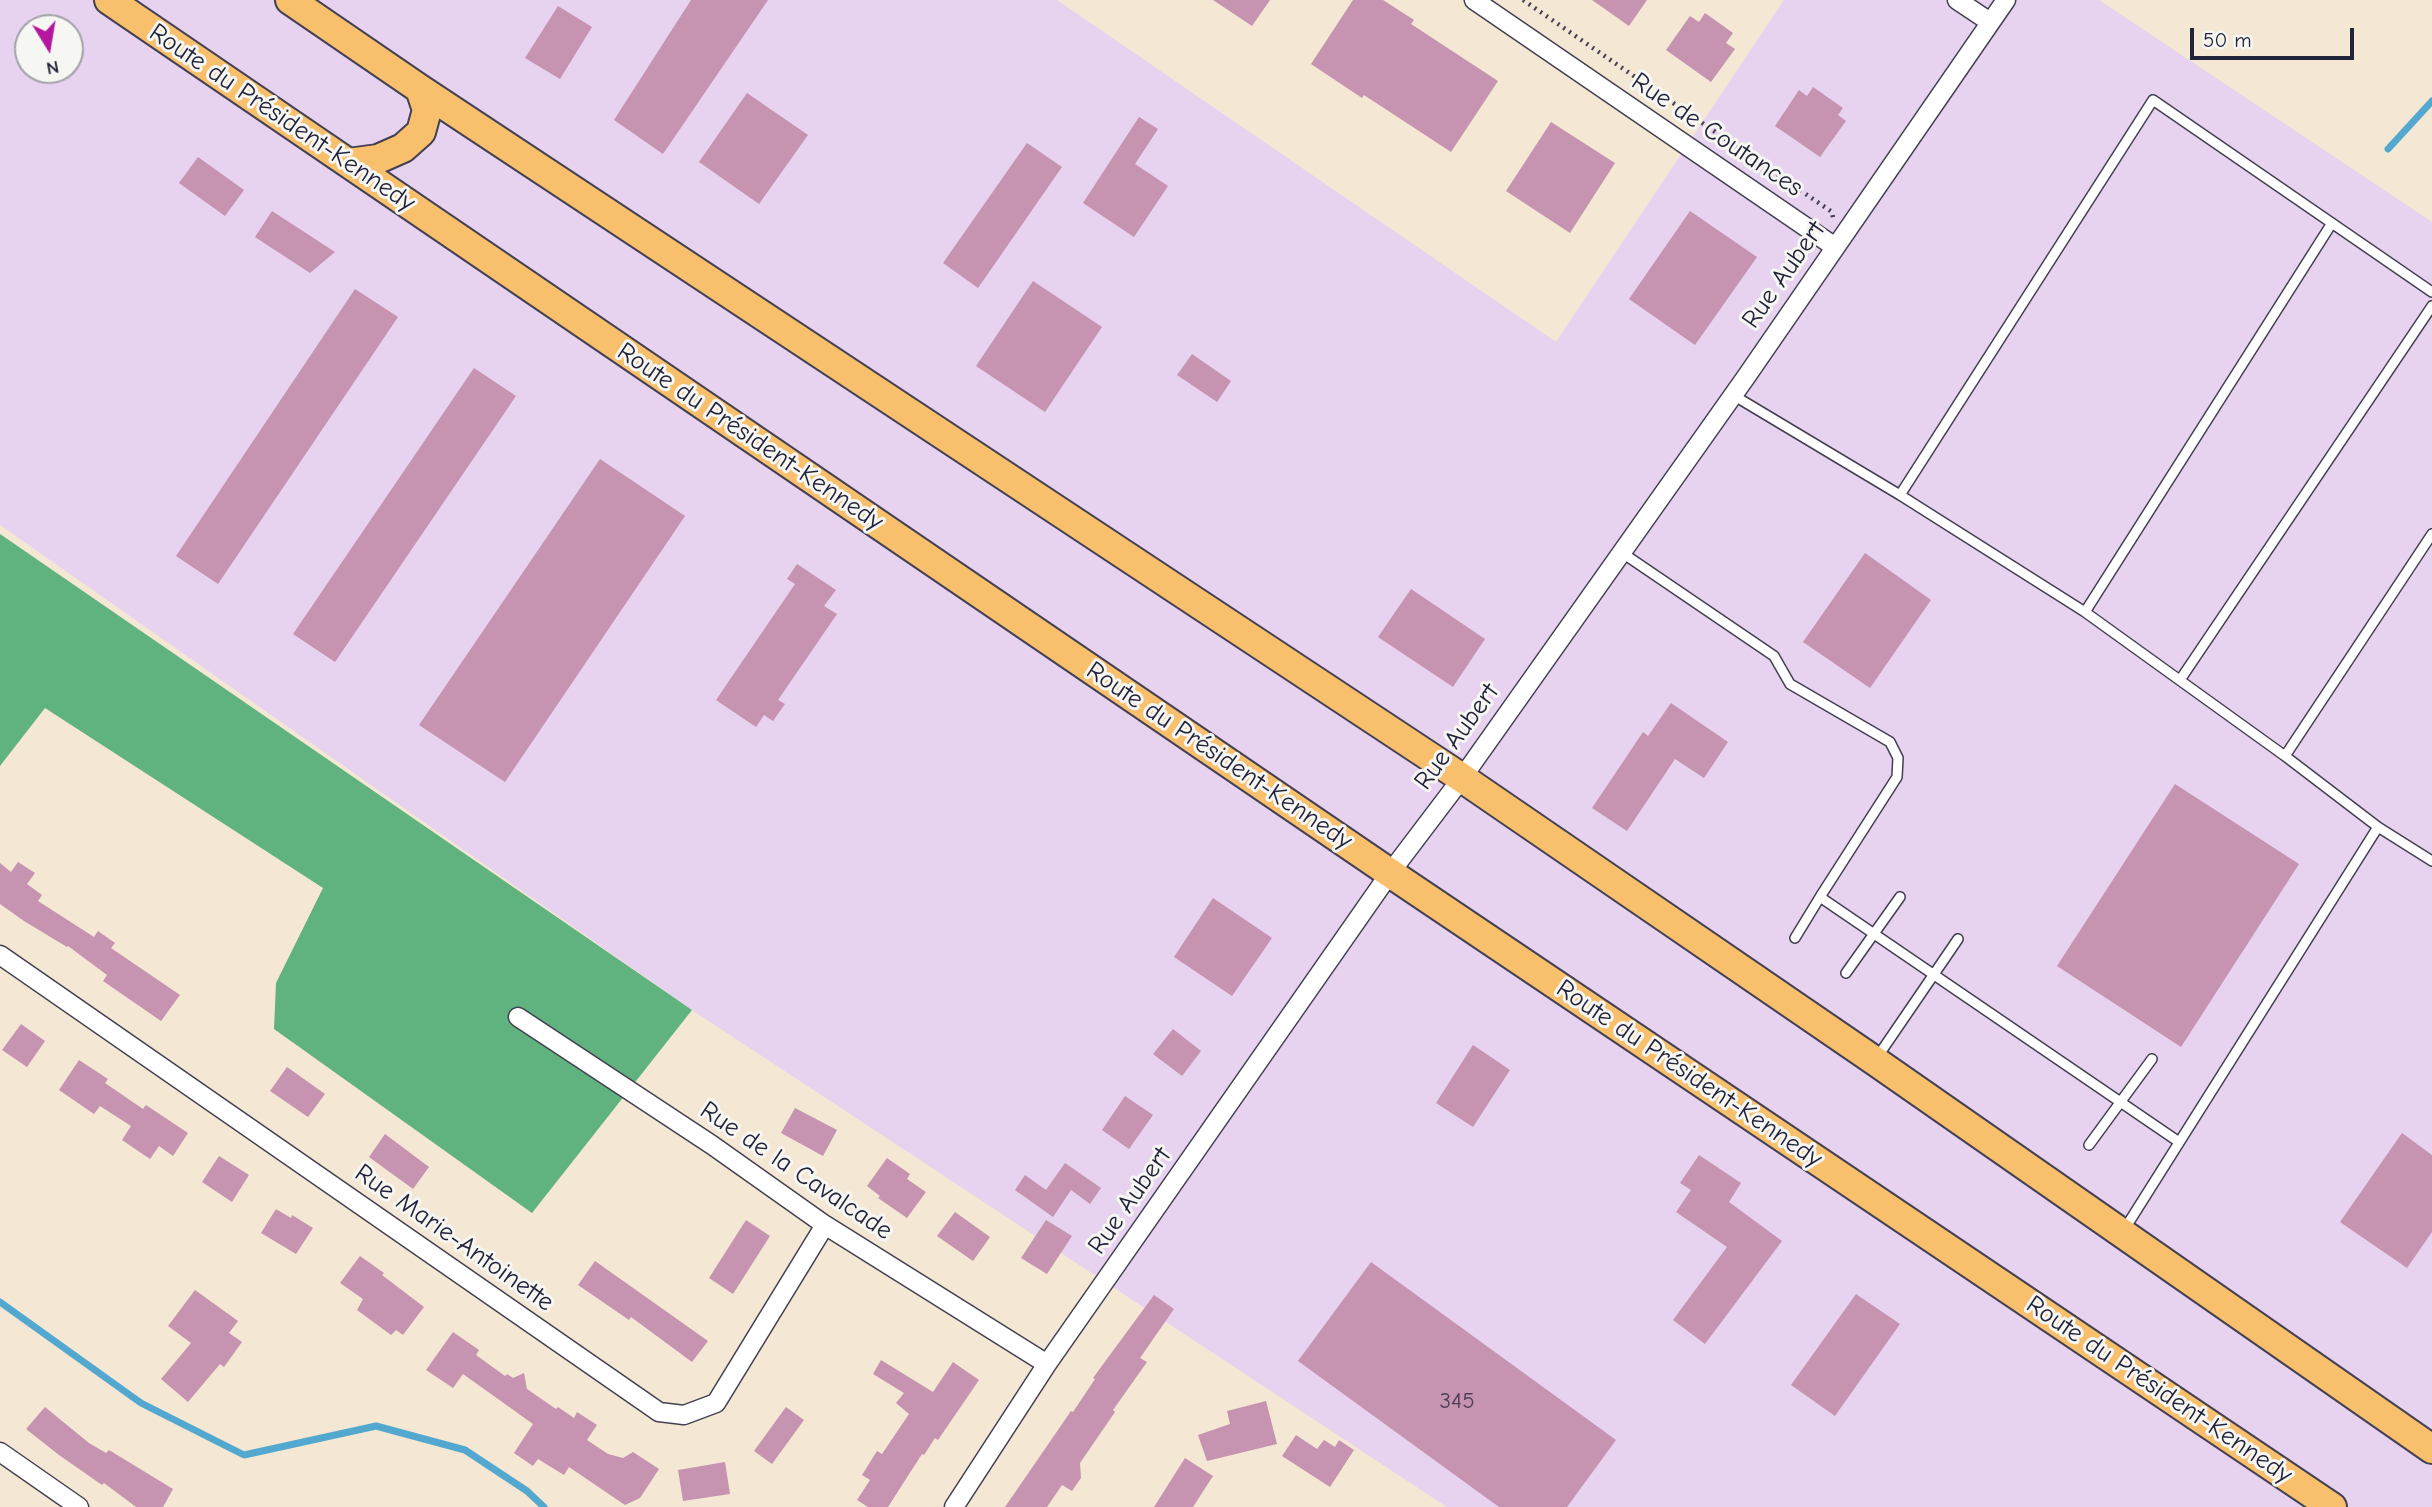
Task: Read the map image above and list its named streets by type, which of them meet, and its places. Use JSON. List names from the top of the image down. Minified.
{"streets":{"main road":["Route du Président-Kennedy"],"street":["Rue de Coutances","Rue Aubert","Rue de la Cavalcade","Rue Marie-Antoinette"]},"crossings":[["Route du Président-Kennedy","Rue Aubert"],["Rue de Coutances","Rue Aubert"],["Rue Aubert","Rue de la Cavalcade"],["Rue de la Cavalcade","Rue Marie-Antoinette"]],"house_numbers":["345"],"scale_bar":"50 m","north":"bottom"}
